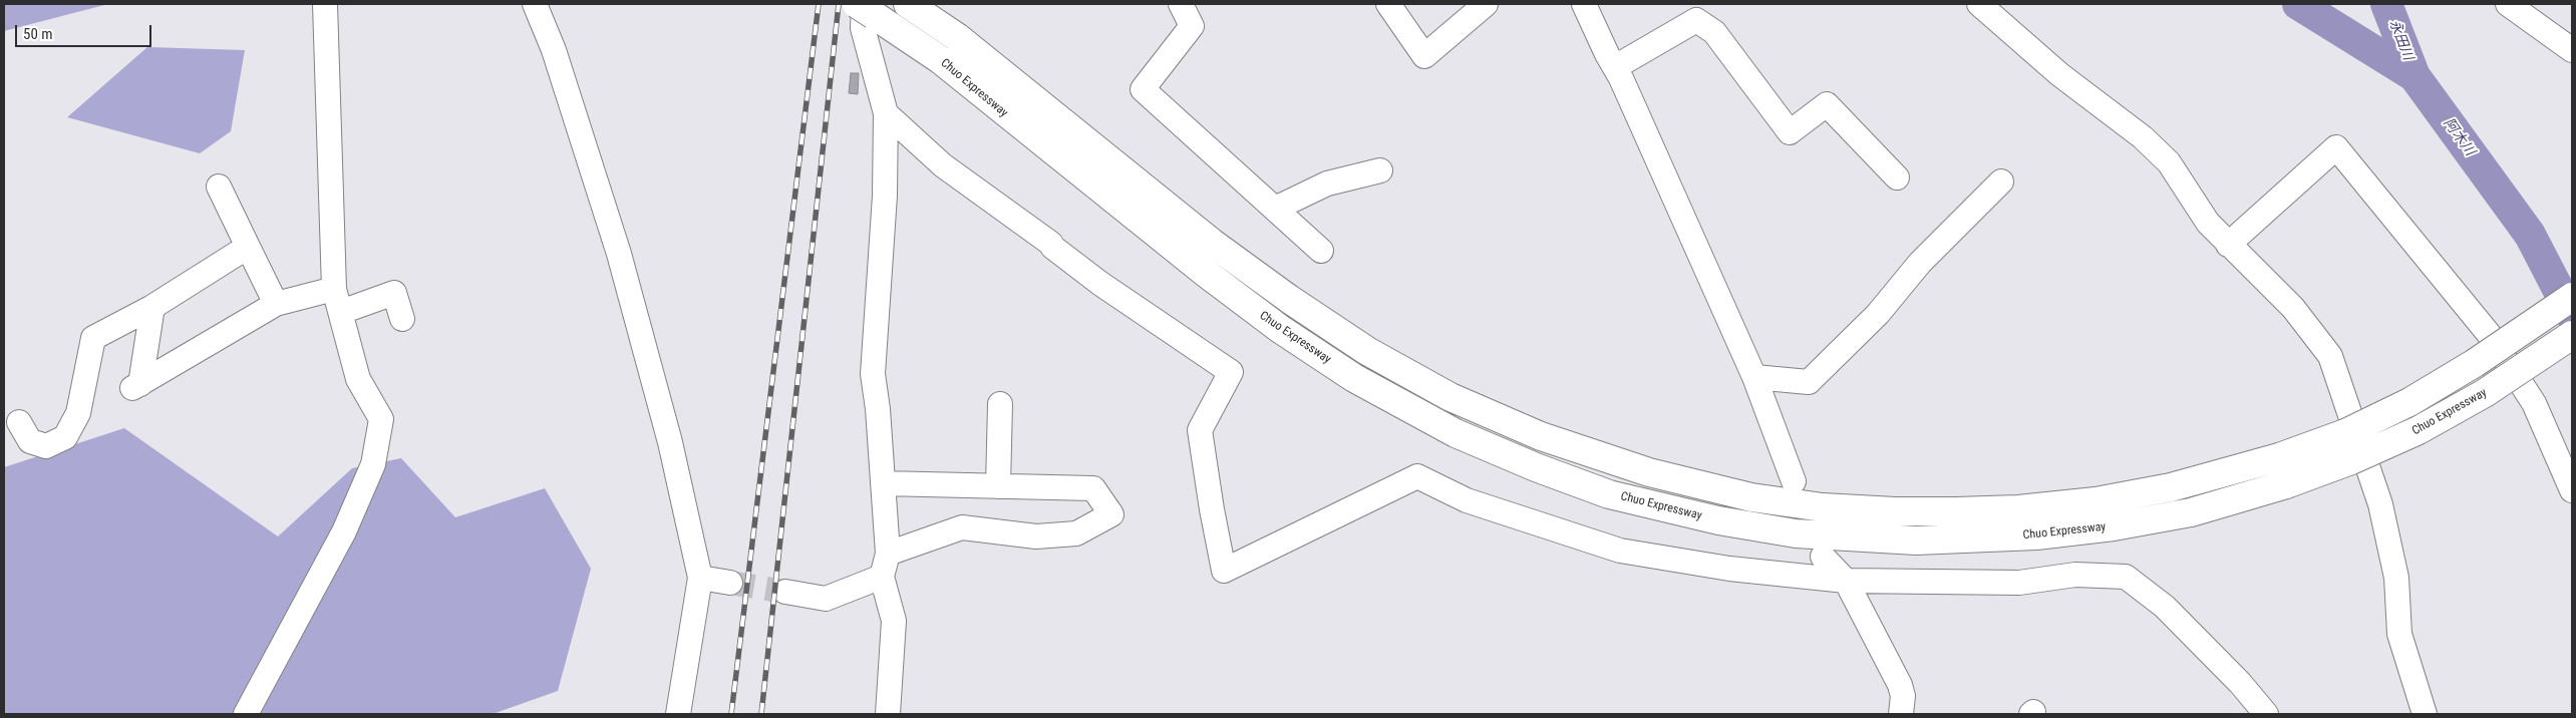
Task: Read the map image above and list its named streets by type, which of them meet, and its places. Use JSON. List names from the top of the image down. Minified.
{"streets":{"highway":["Chuo Expressway"]},"water":["永田川","阿木川"],"scale_bar":"50 m"}
